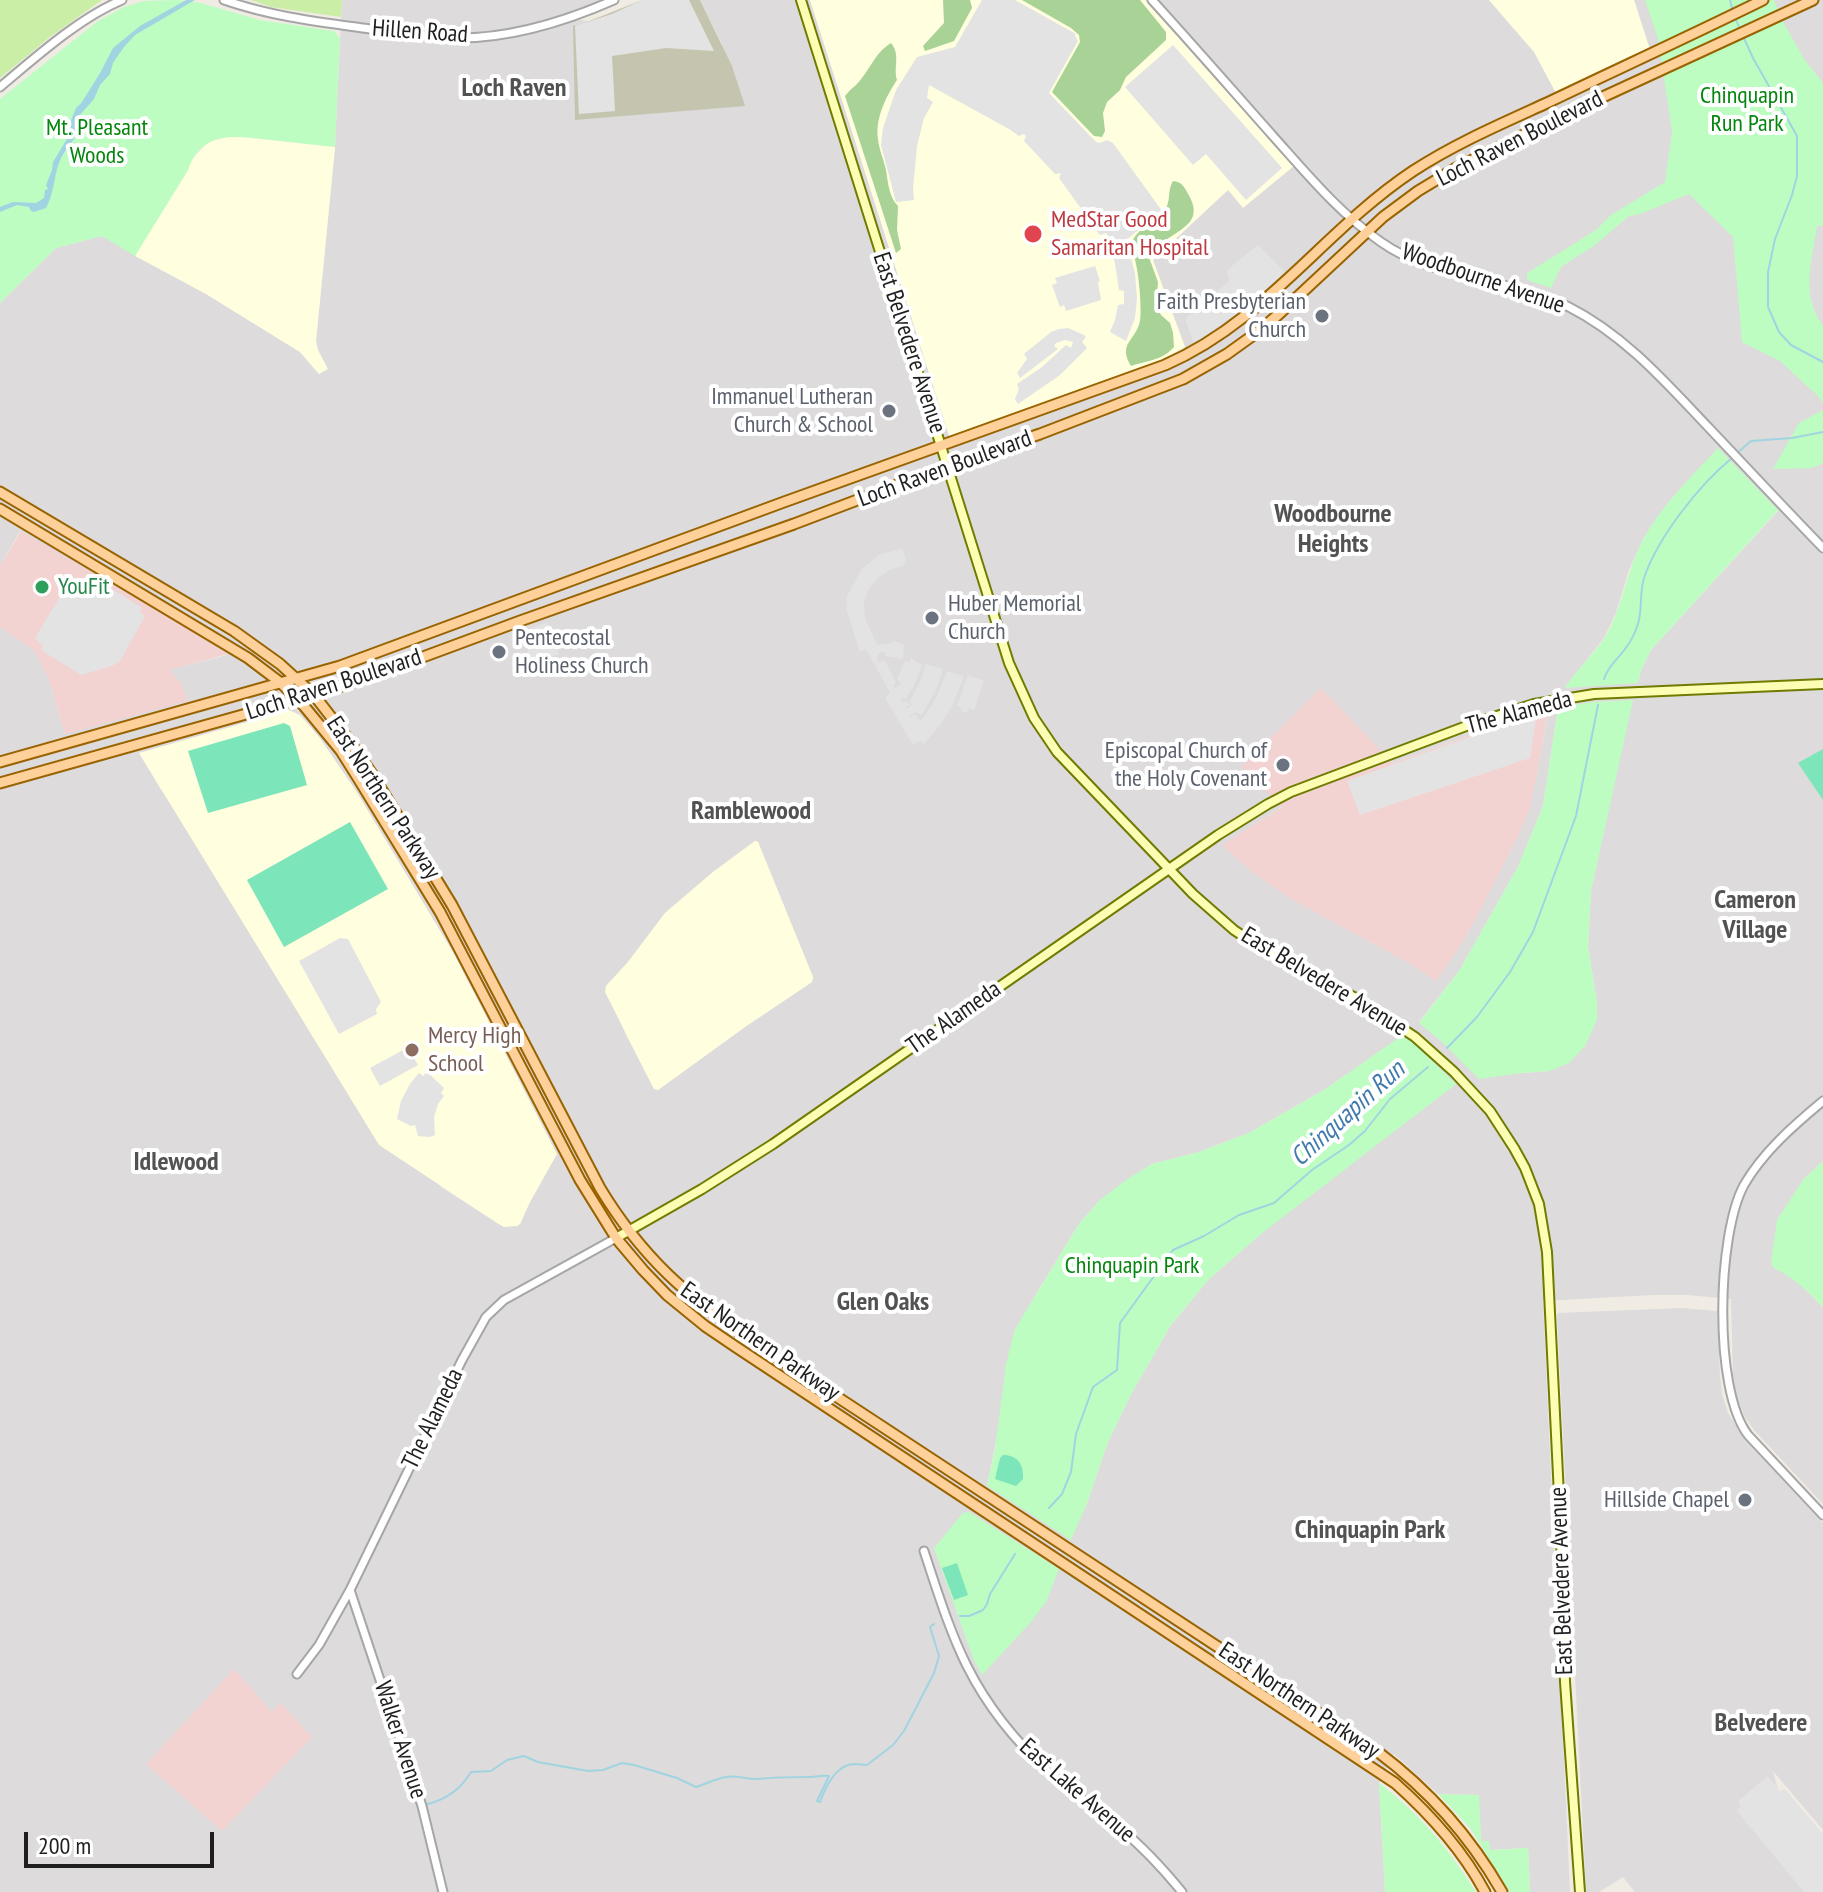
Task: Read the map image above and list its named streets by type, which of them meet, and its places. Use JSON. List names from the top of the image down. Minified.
{"streets":{"main road":["Loch Raven Boulevard","East Belvedere Avenue","The Alameda","East Northern Parkway"],"street":["Hillen Road","Woodbourne Avenue","Walker Avenue","East Lake Avenue"]},"crossings":[["Loch Raven Boulevard","Woodbourne Avenue"],["Loch Raven Boulevard","East Belvedere Avenue"],["Loch Raven Boulevard","East Northern Parkway"],["East Belvedere Avenue","The Alameda"],["The Alameda","East Northern Parkway"],["The Alameda","Walker Avenue"]],"districts":["Loch Raven","Woodbourne Heights","Ramblewood","Cameron Village","Idlewood","Glen Oaks","Chinquapin Park","Belvedere"],"water":["Chinquapin Run"],"parks":["Chinquapin Run Park","Mt. Pleasant Woods","Chinquapin Park"],"places":["MedStar Good Samaritan Hospital","Faith Presbyterian Church","Immanuel Lutheran Church & School","YouFit","Huber Memorial Church","Pentecostal Holiness Church","Episcopal Church of the Holy Covenant","Mercy High School","Hillside Chapel"],"scale_bar":"200 m"}
